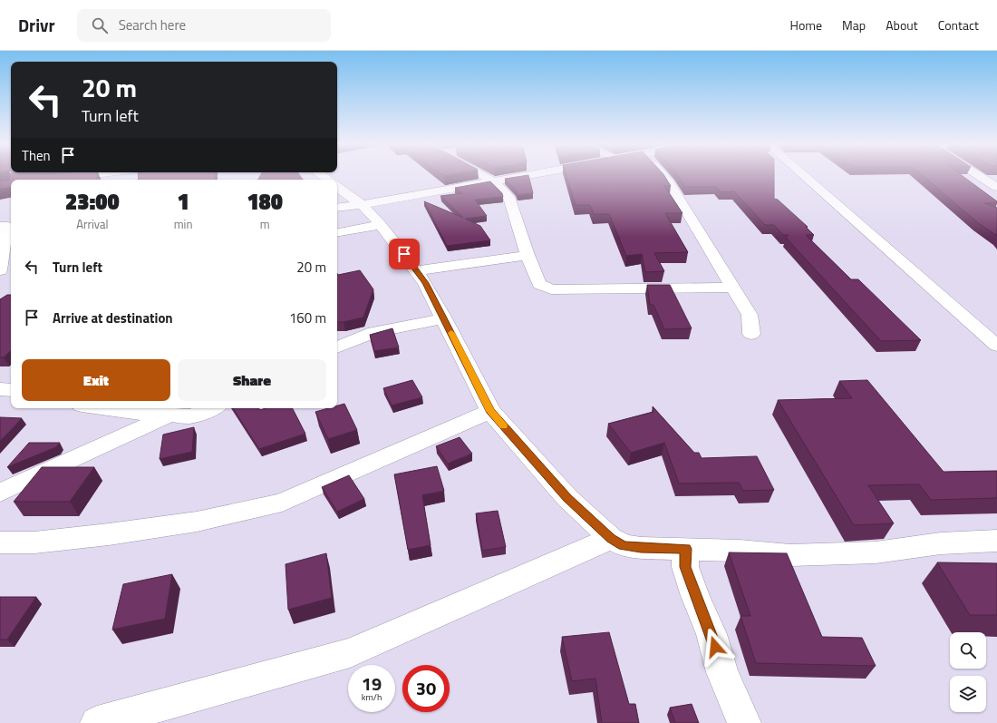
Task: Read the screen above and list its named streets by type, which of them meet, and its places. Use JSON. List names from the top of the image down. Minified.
{"page":{"header":"Drivr","search":"Search here","nav":["Home","Map","About","Contact"],"turn":["20 m","Turn left"],"then":"Then","eta":["23:00","Arrival","1","min","180","m"],"list":[{"name":"Turn left","value":"20 m"},{"name":"Arrive at destination","value":"160 m"}],"buttons":["Exit","Share"],"speed":"19 km/h","limit":"30"}}
